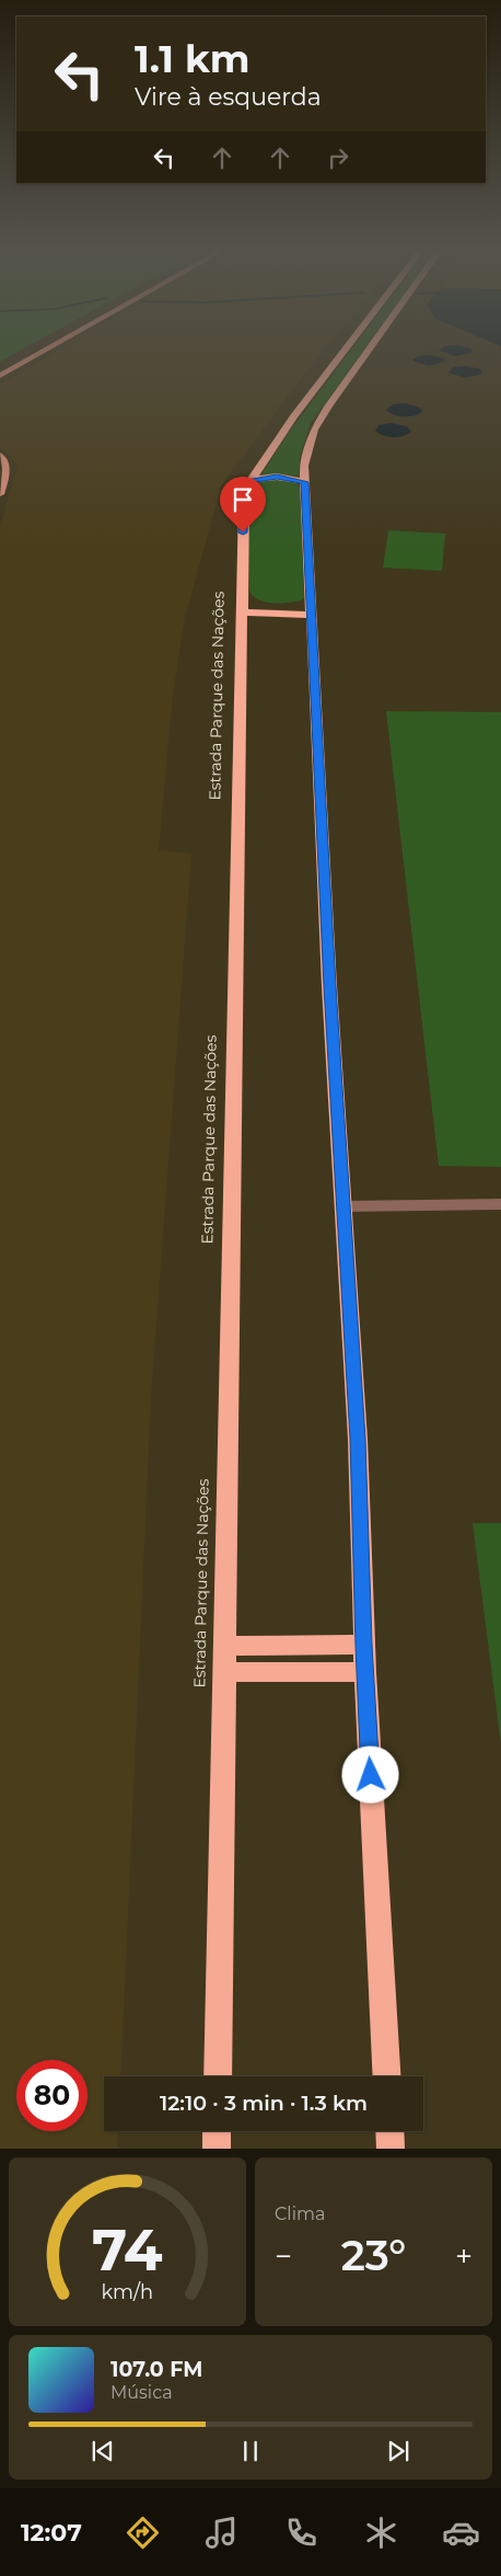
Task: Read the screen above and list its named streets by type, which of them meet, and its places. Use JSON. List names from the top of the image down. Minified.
{"streets":{"highway":["Estrada Parque das Nações"]},"page":{"turn":["1.1 km","Vire à esquerda"],"limit":"80","trip":"12:10 · 3 min · 1.3 km","tile":"Clima","heat":["−","23°","+"],"song":["107.0 FM","Música"],"tabs":"12:07","gauge":["74","km/h"]}}
